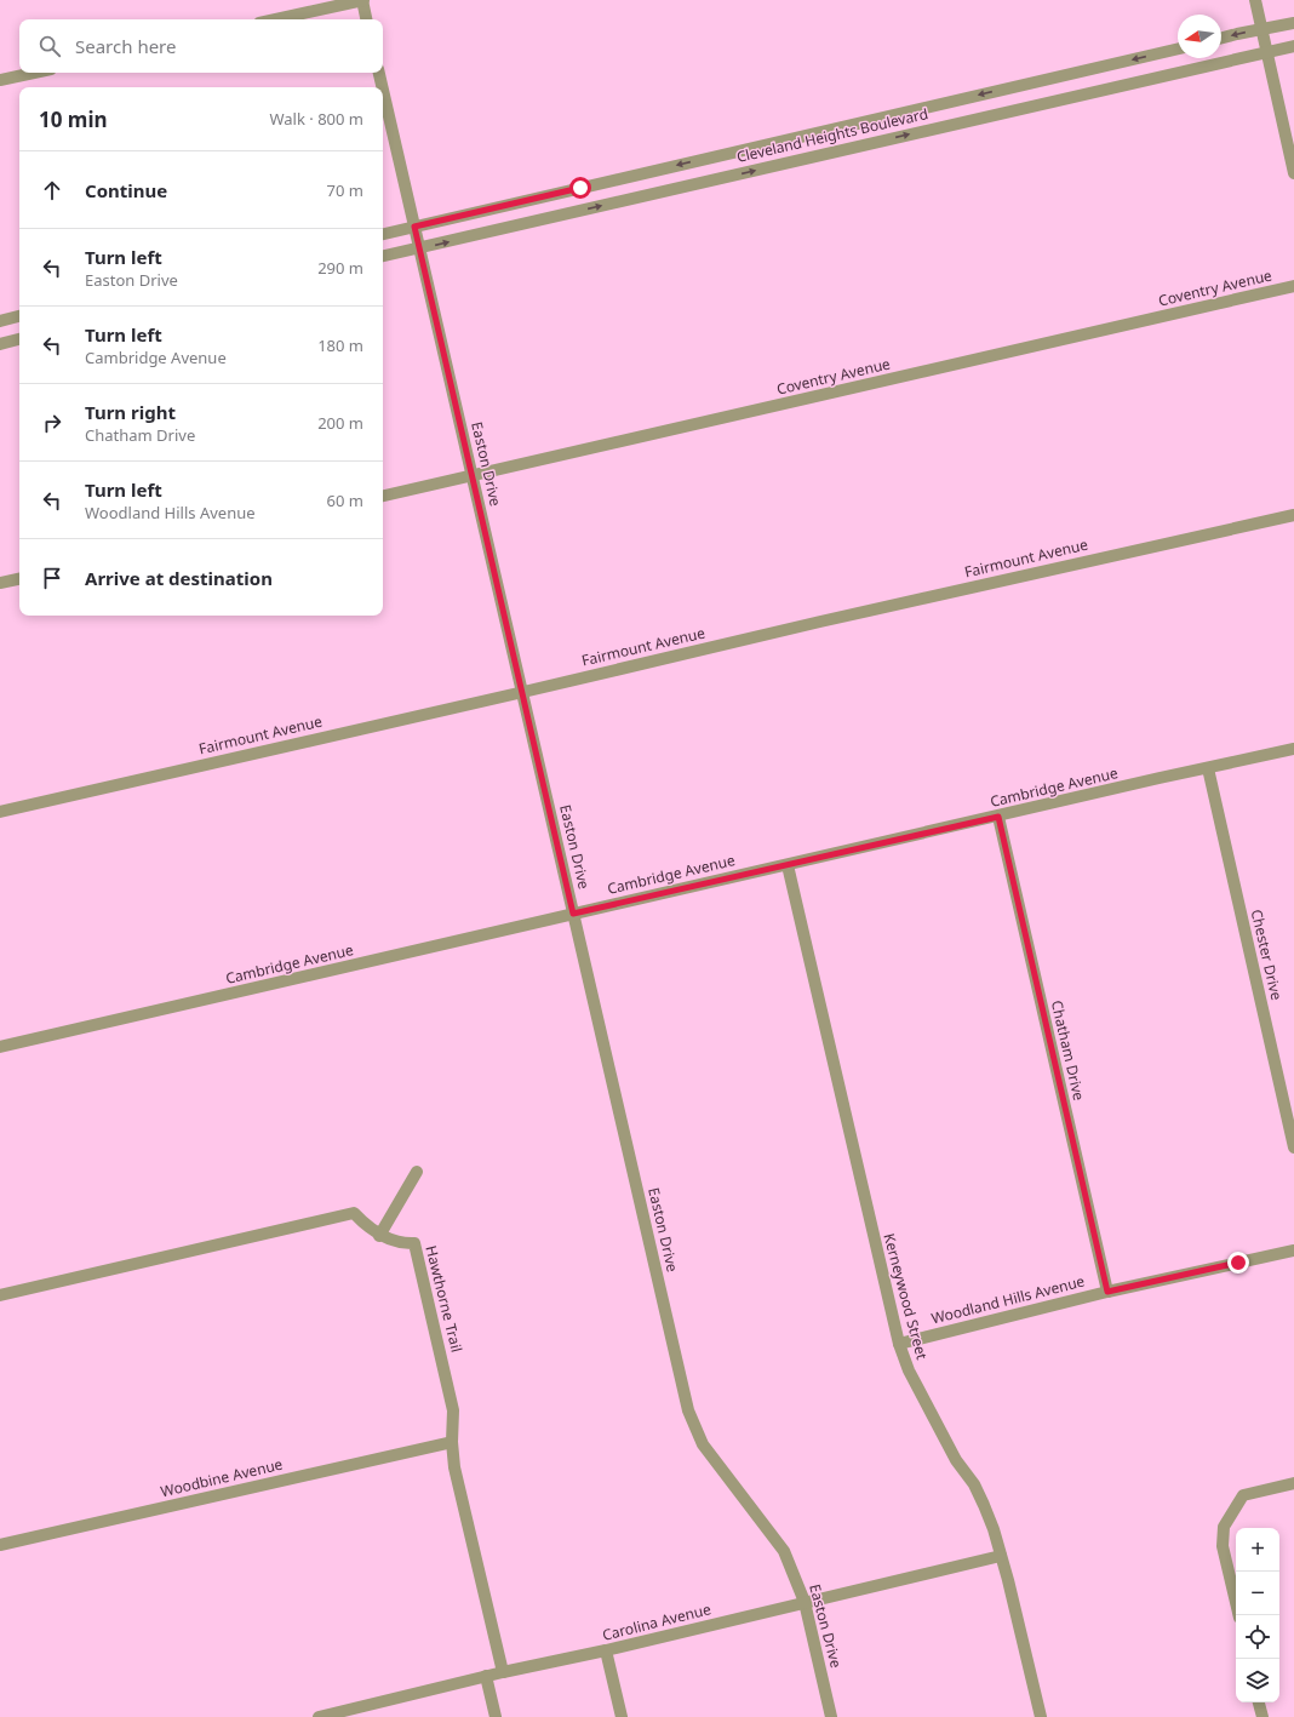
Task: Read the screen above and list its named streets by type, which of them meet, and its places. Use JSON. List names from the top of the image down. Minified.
{"streets":{"street":["Cleveland Heights Boulevard","Coventry Avenue","Easton Drive","Fairmount Avenue","Cambridge Avenue","Chester Drive","Chatham Drive","Kerneywood Street","Hawthorne Trail","Woodland Hills Avenue","Woodbine Avenue","Carolina Avenue"]},"crossings":[["Cleveland Heights Boulevard","Easton Drive"],["Coventry Avenue","Easton Drive"],["Easton Drive","Fairmount Avenue"],["Easton Drive","Cambridge Avenue"],["Easton Drive","Carolina Avenue"],["Cambridge Avenue","Chester Drive"],["Cambridge Avenue","Chatham Drive"],["Cambridge Avenue","Kerneywood Street"],["Chatham Drive","Woodland Hills Avenue"],["Kerneywood Street","Woodland Hills Avenue"],["Kerneywood Street","Carolina Avenue"],["Hawthorne Trail","Woodbine Avenue"],["Hawthorne Trail","Carolina Avenue"]],"north":"left","page":{"search":"Search here","heading":["10 min","Walk · 800 m"],"list":[["Continue","70 m"],["Turn left","Easton Drive","290 m"],["Turn left","Cambridge Avenue","180 m"],["Turn right","Chatham Drive","200 m"],["Turn left","Woodland Hills Avenue","60 m"],"Arrive at destination"],"map_buttons":["+","−"]}}
